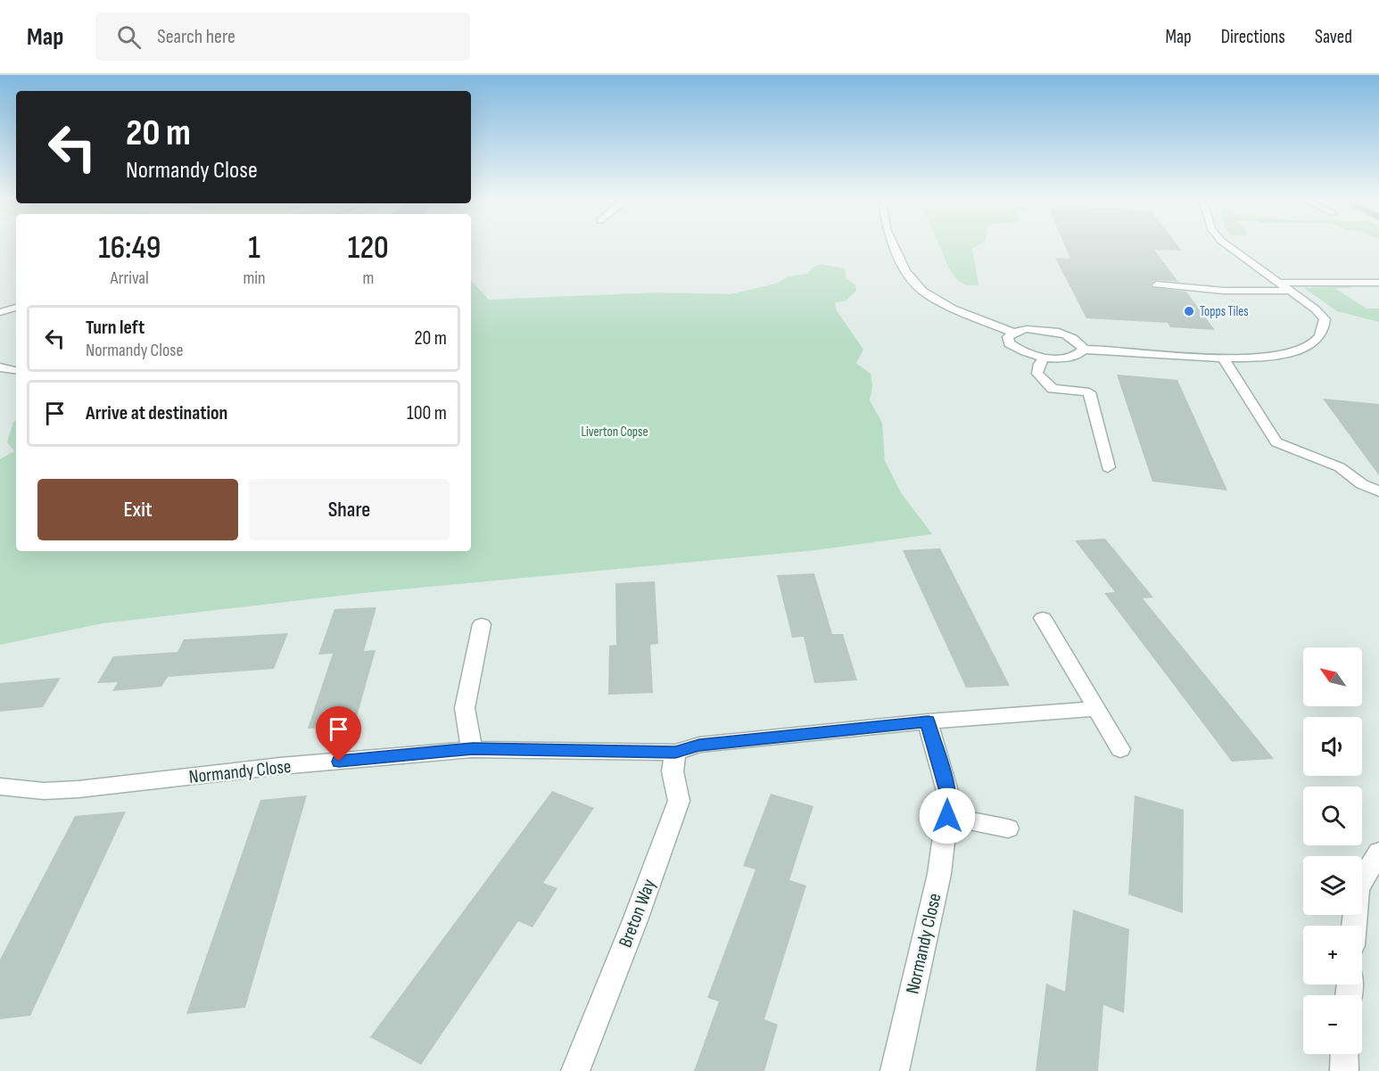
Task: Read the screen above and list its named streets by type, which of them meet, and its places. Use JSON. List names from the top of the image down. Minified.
{"streets":{"street":["Normandy Close","Breton Way"]},"crossings":[["Normandy Close","Breton Way"]],"parks":["Liverton Copse"],"places":["Topps Tiles"],"north":"top left","page":{"header":"Map","search":"Search here","nav":["Map","Directions","Saved"],"turn":["20 m","Normandy Close"],"eta":["16:49","Arrival","1","min","120","m"],"list":[{"name":"Turn left","note":"Normandy Close","value":"20 m"},{"name":"Arrive at destination","value":"100 m"}],"buttons":["Exit","Share"],"map_buttons":["+","−"]}}
